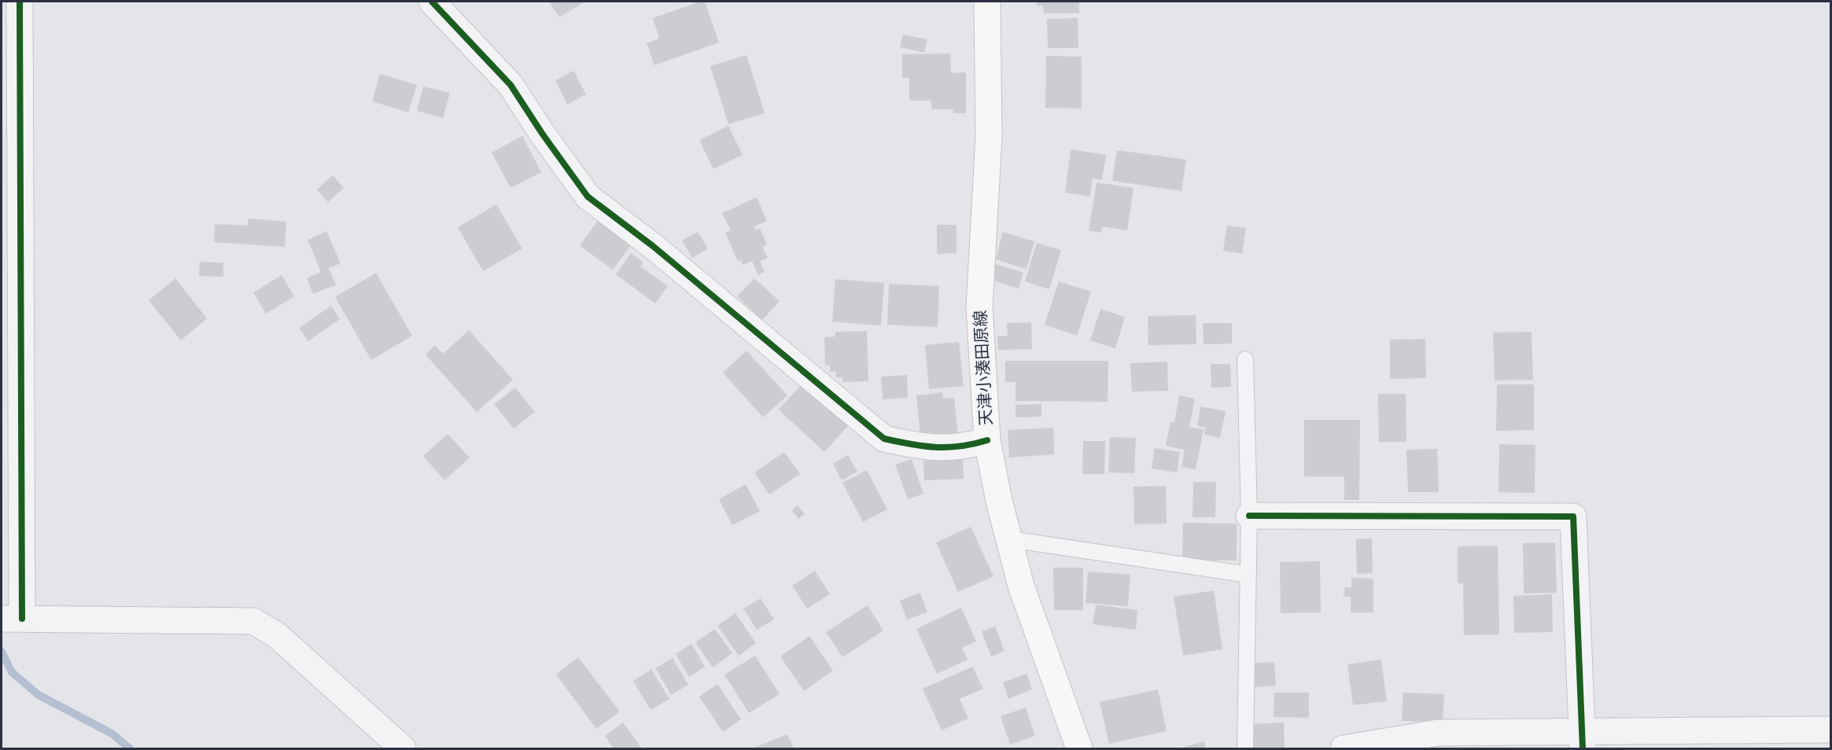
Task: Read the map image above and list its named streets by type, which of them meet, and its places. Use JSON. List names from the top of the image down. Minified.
{"streets":{"main road":["天津小湊田原線"]}}
